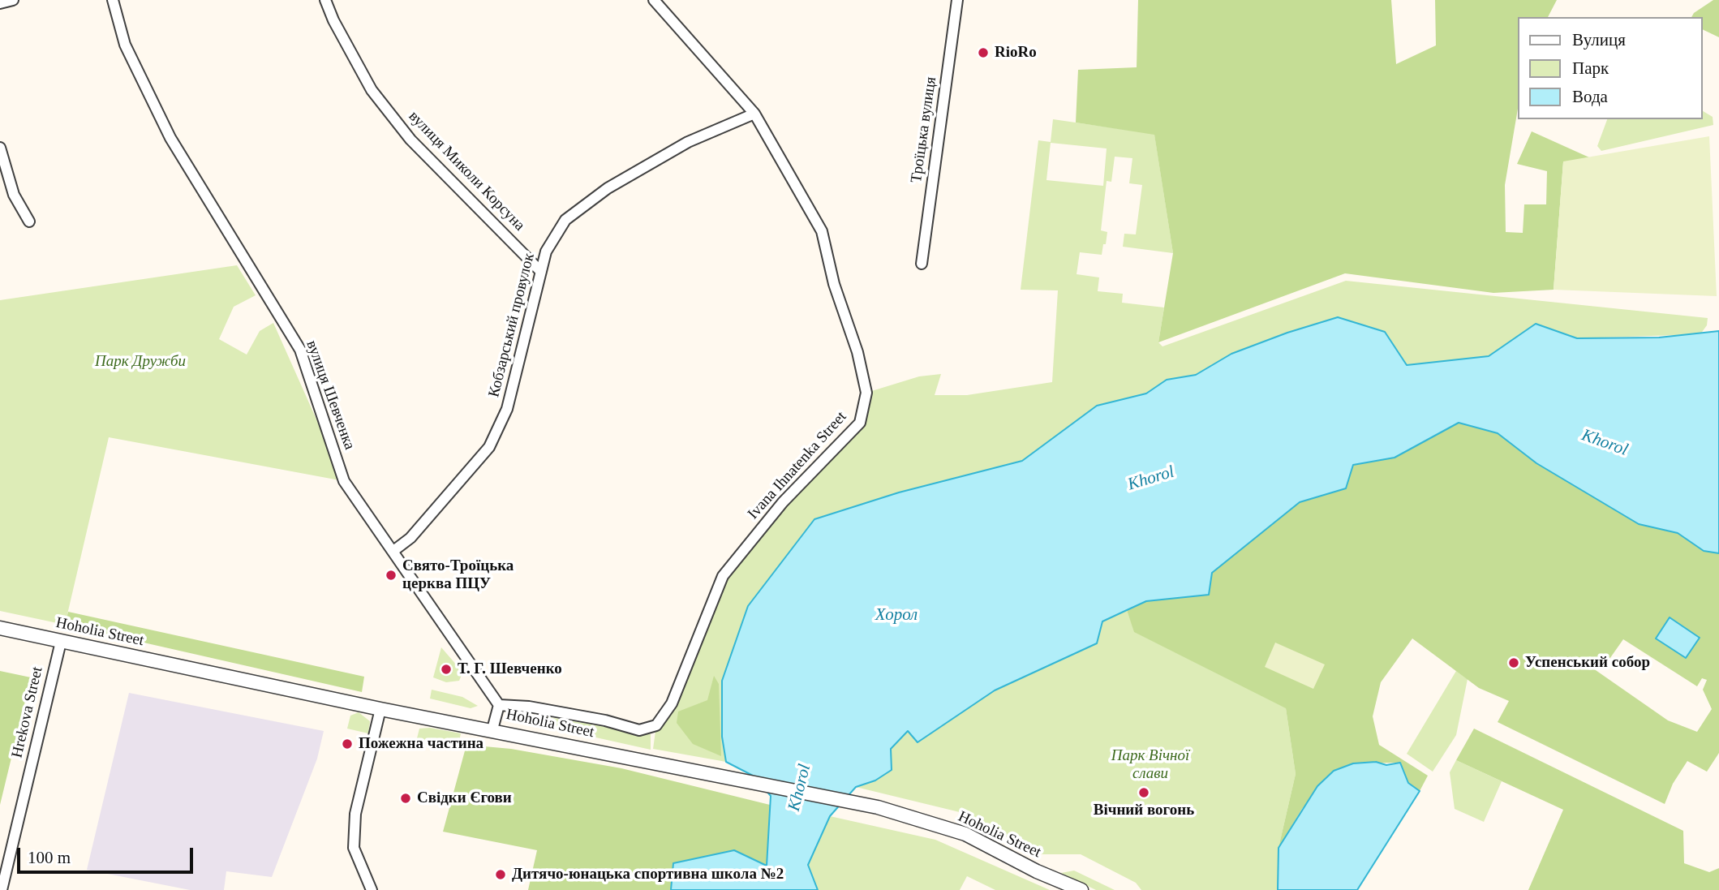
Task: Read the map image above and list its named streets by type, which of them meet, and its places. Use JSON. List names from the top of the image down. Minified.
{"streets":{"street":["Троїцька вулиця","вулиця Миколи Корсуна","Кобзарський провулок","вулиця Шевченка","Ivana Ihnatenka Street","Hoholia Street","Hrekova Street"]},"crossings":[["вулиця Миколи Корсуна","Кобзарський провулок"],["Кобзарський провулок","вулиця Шевченка"],["Кобзарський провулок","Ivana Ihnatenka Street"],["вулиця Шевченка","Ivana Ihnatenka Street"],["Hoholia Street","Hrekova Street"]],"water":["Khorol","Хорол"],"parks":["Парк Дружби","Парк Вічної слави"],"places":["RioRo","Свято-Троїцька церква ПЦУ","Успенський собор","Т. Г. Шевченко","Пожежна частина","Вічний вогонь","Свідки Єгови","Дитячо-юнацька спортивна школа №2"],"legend":["Вулиця","Парк","Вода"],"scale_bar":"100 m"}
